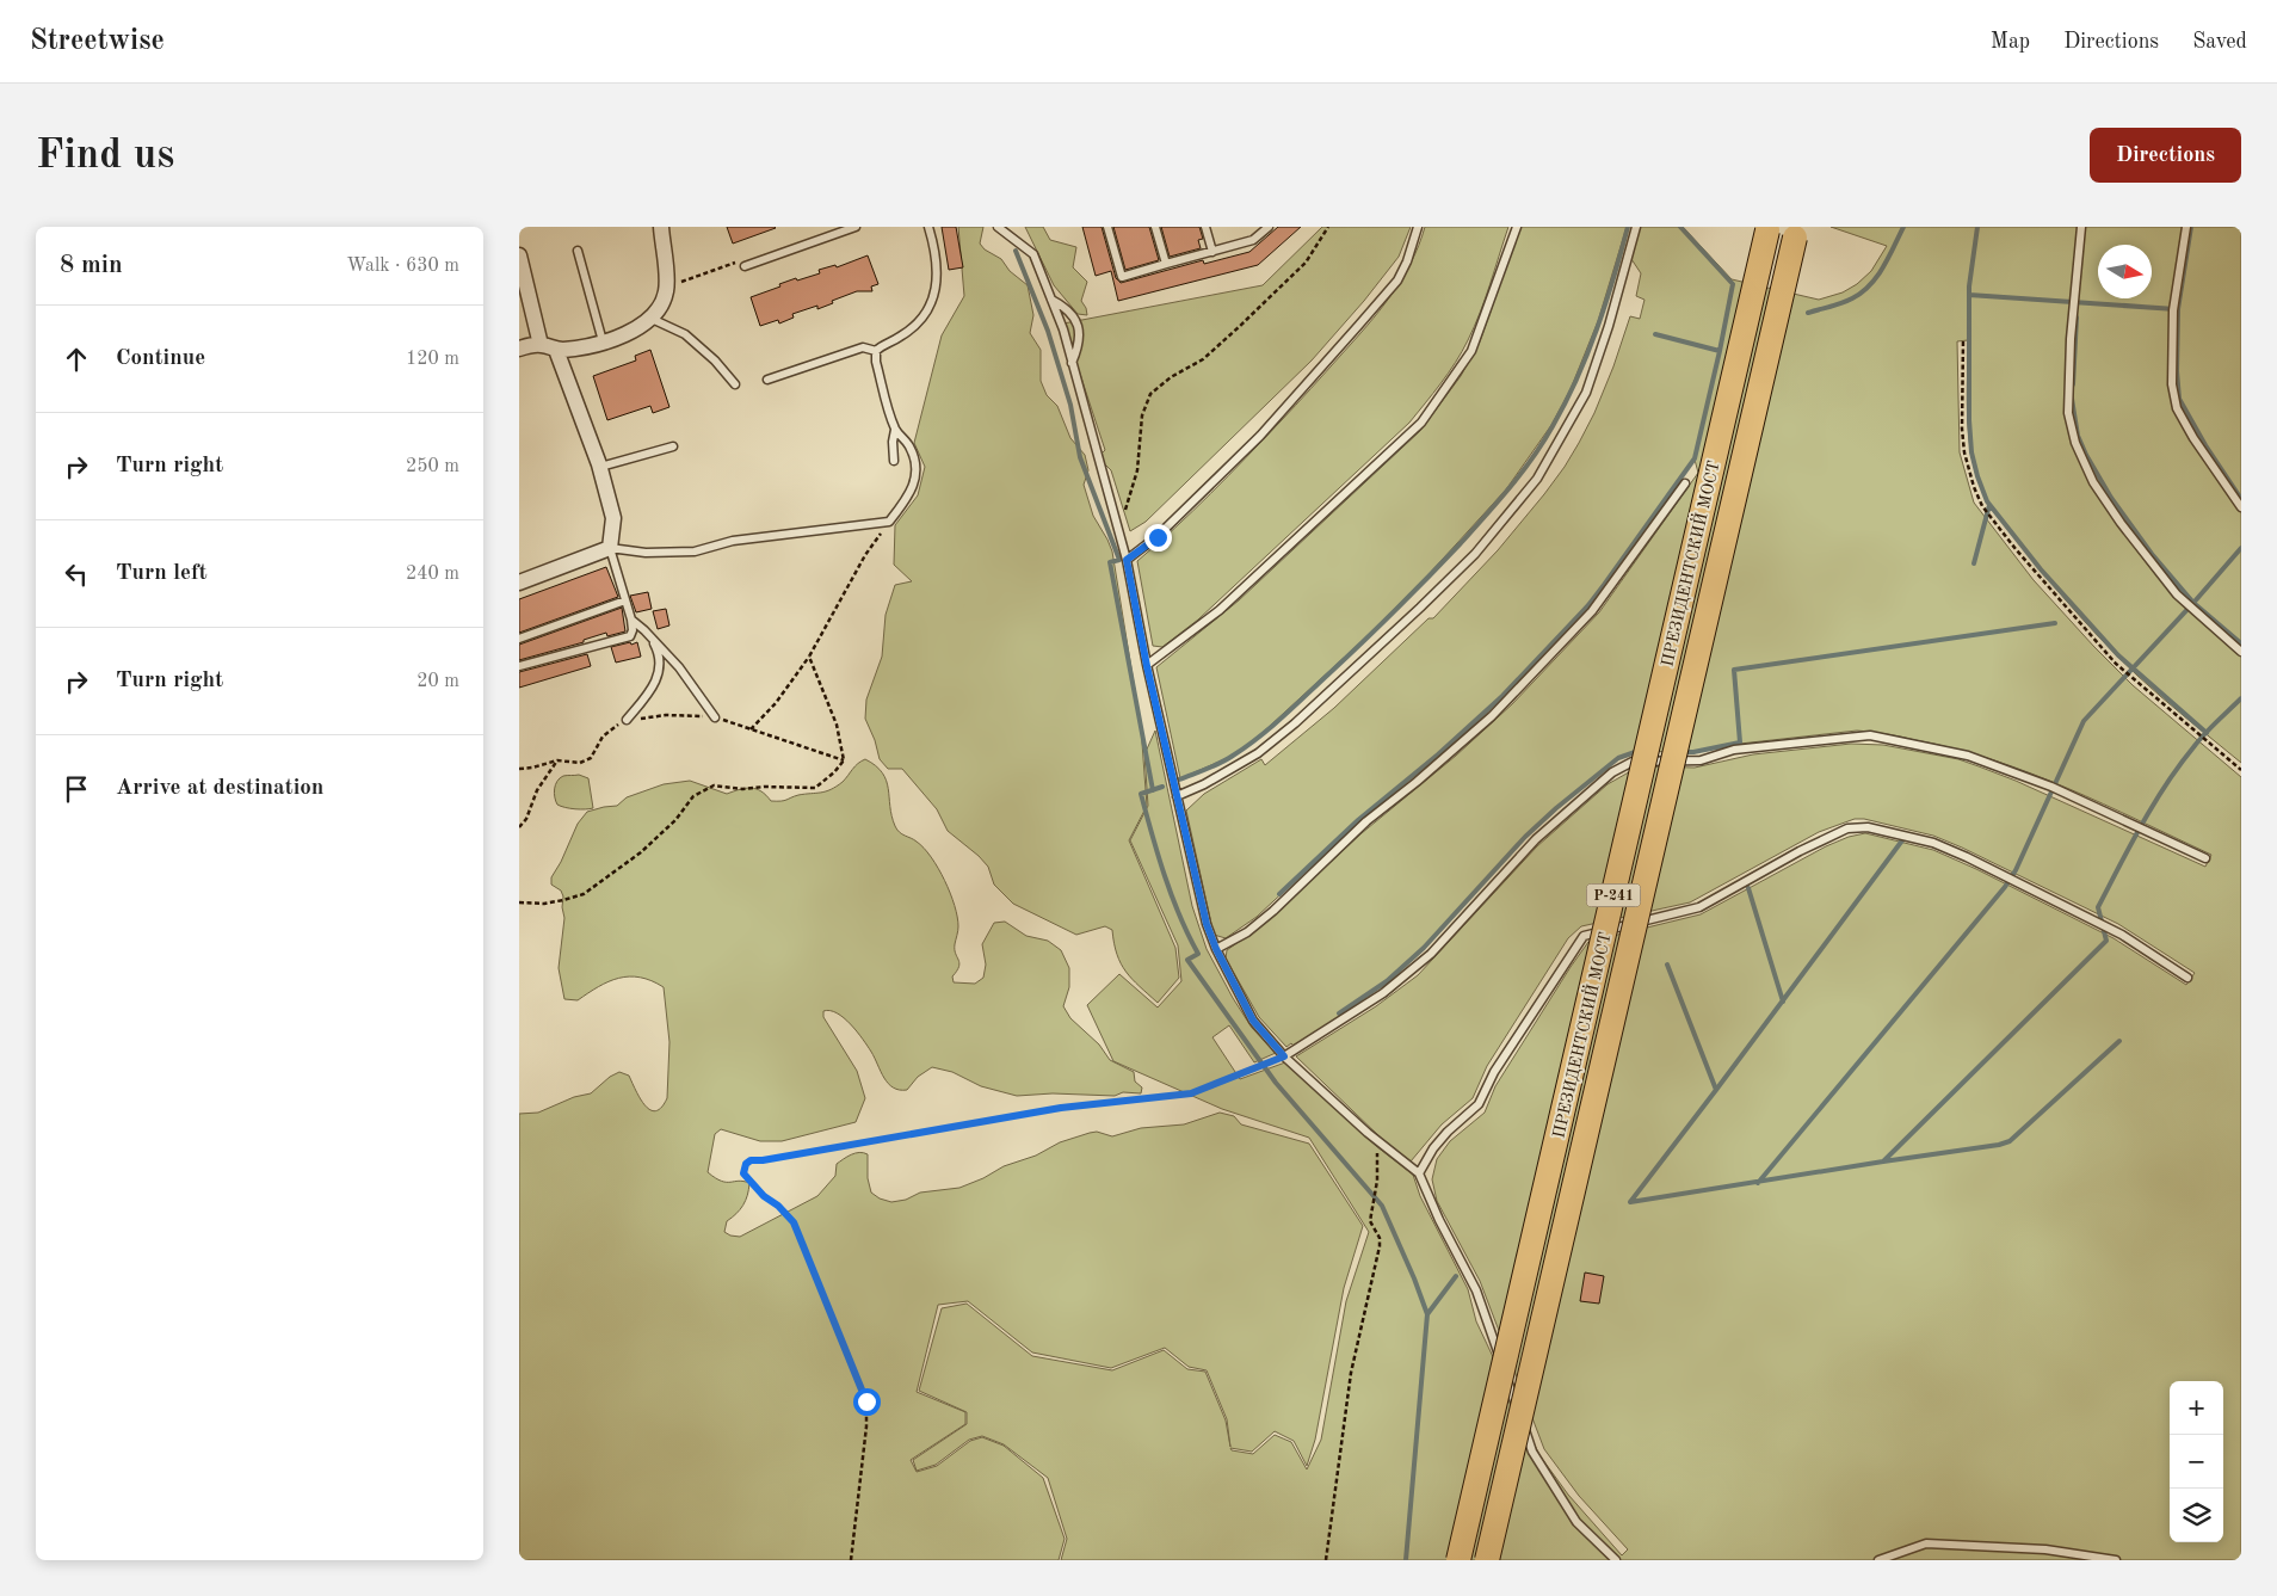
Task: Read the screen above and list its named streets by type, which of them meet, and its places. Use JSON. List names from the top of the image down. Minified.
{"streets":{"highway":["ПРЕЗИДЕНТСКИЙ МОСТ","Р-241"]},"north":"right","page":{"header":"Streetwise","nav":["Map","Directions","Saved"],"buttons":"Directions","title":"Find us","heading":["8 min","Walk · 630 m"],"list":[["Continue","120 m"],["Turn right","250 m"],["Turn left","240 m"],["Turn right","20 m"],"Arrive at destination"],"map_buttons":["+","−"]}}
